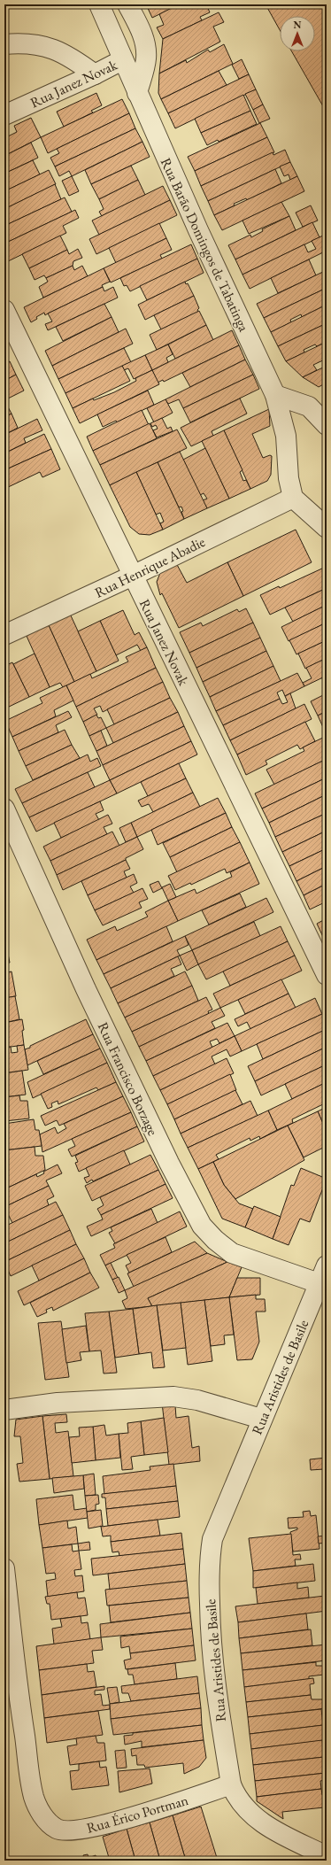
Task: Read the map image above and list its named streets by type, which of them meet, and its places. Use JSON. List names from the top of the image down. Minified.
{"streets":{"street":["Rua Janez Novak","Rua Barão Domingos de Tabatinga","Rua Henrique Abadie","Rua Francisco Borzage","Rua Aristides de Basile","Rua Érico Portman"]},"crossings":[["Rua Janez Novak","Rua Barão Domingos de Tabatinga"],["Rua Janez Novak","Rua Henrique Abadie"],["Rua Barão Domingos de Tabatinga","Rua Henrique Abadie"],["Rua Francisco Borzage","Rua Aristides de Basile"],["Rua Aristides de Basile","Rua Érico Portman"]],"north":"top"}
